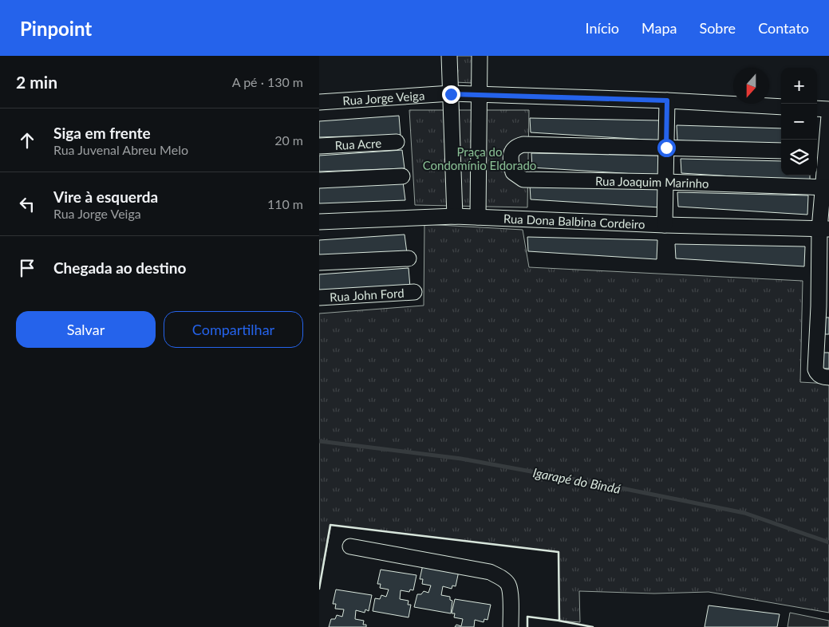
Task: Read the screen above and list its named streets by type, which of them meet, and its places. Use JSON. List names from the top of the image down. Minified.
{"streets":{"street":["Rua Jorge Veiga","Rua Acre","Rua Joaquim Marinho","Rua Dona Balbina Cordeiro","Rua John Ford"]},"water":["Igarapé do Bindá"],"parks":["Praça do Condomínio Eldorado"],"north":"bottom","page":{"header":"Pinpoint","nav":["Início","Mapa","Sobre","Contato"],"heading":["2 min","A pé · 130 m"],"map_buttons":["+","−"],"list":[["Siga em frente","Rua Juvenal Abreu Melo","20 m"],["Vire à esquerda","Rua Jorge Veiga","110 m"],"Chegada ao destino"],"buttons":["Salvar","Compartilhar"]}}
